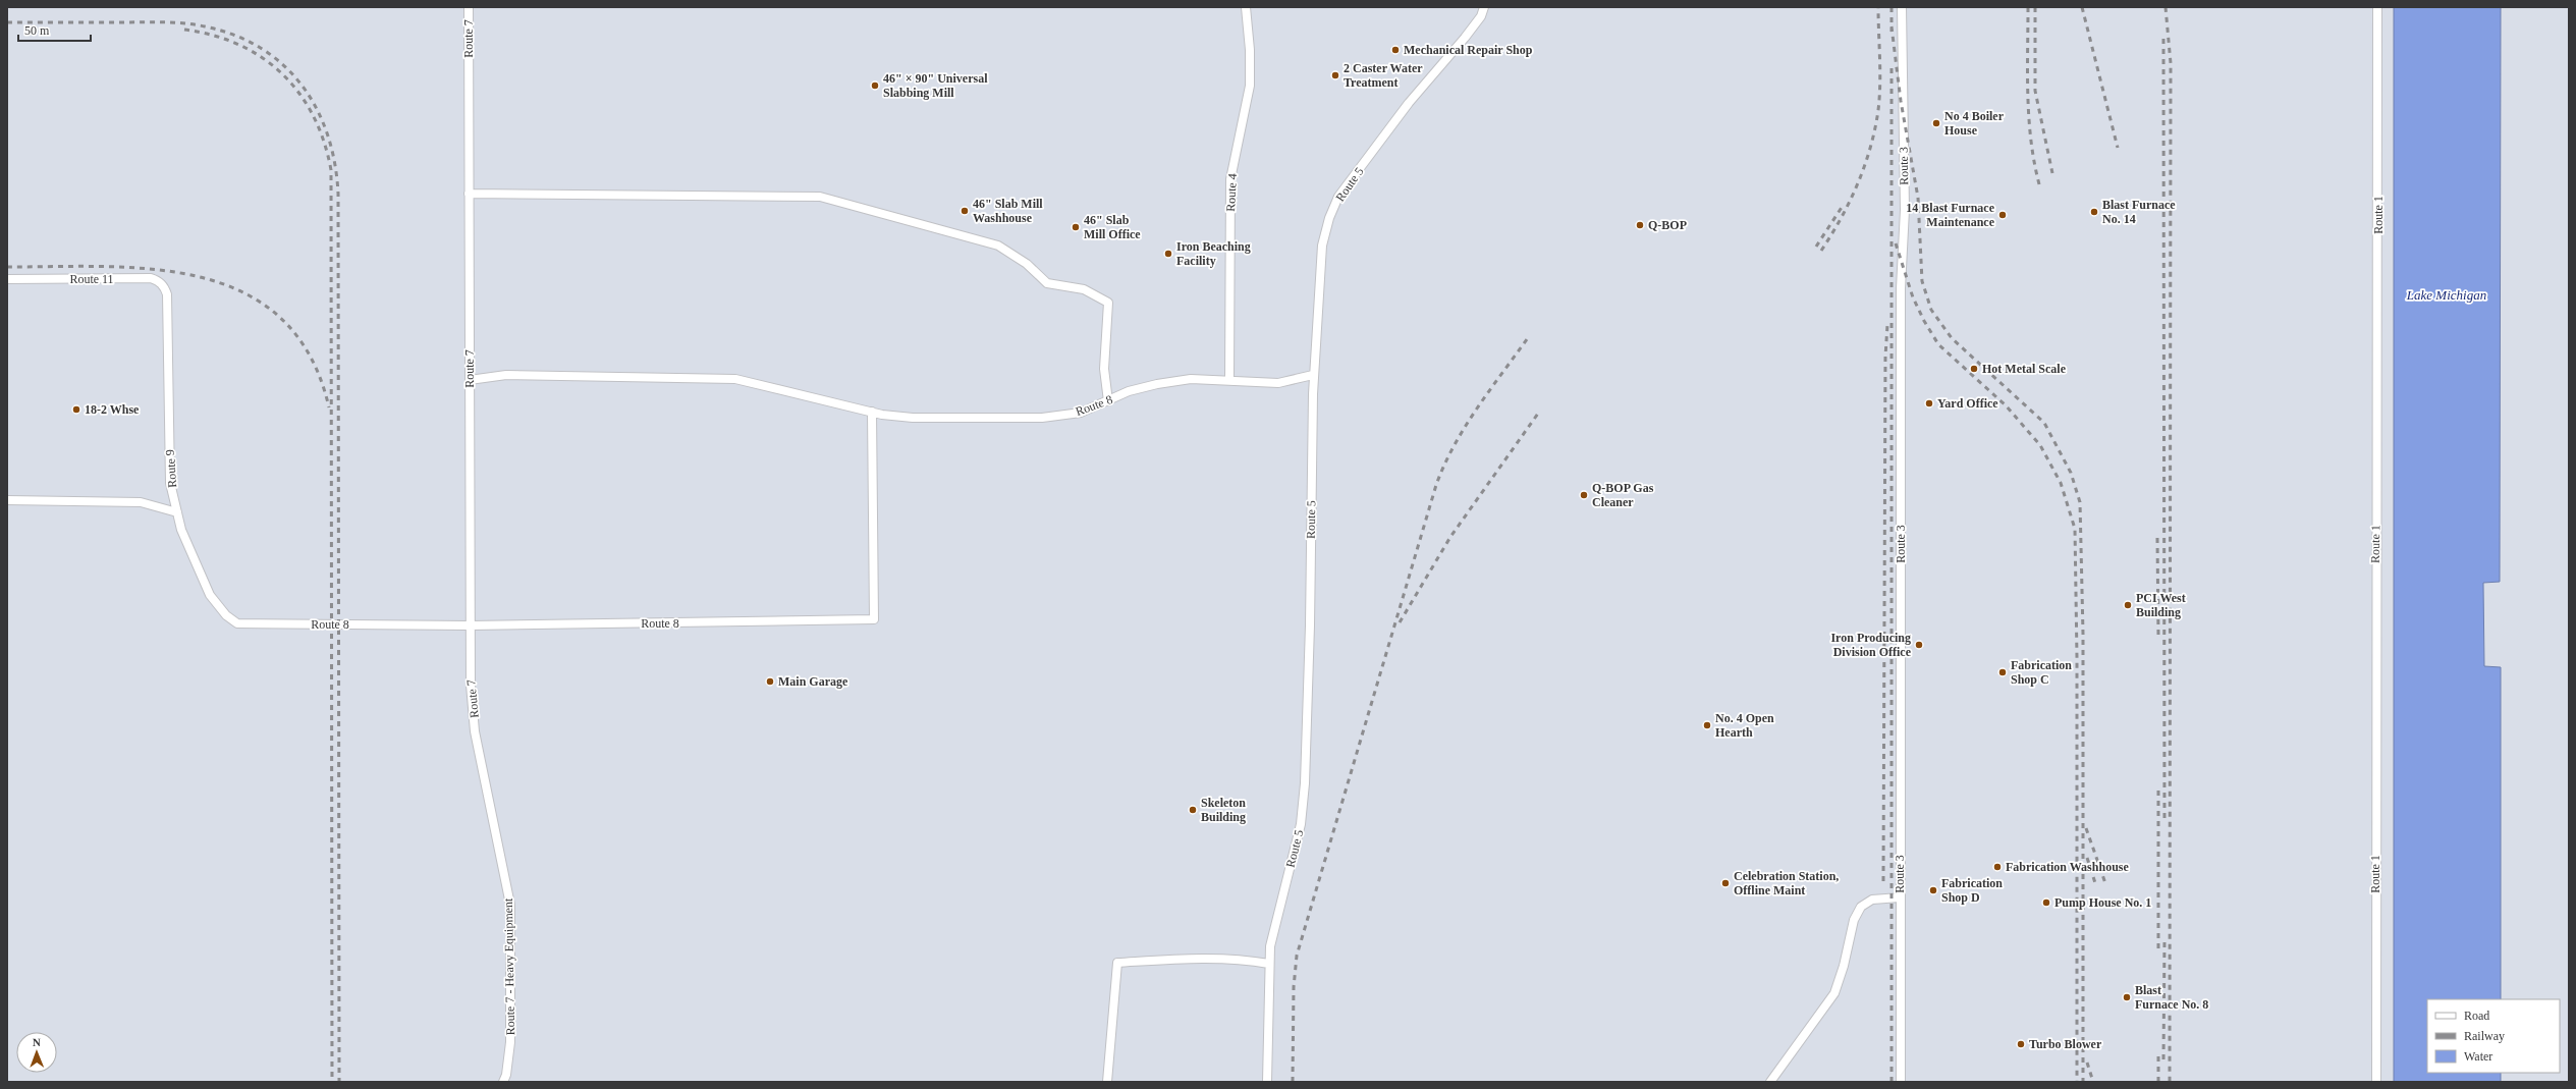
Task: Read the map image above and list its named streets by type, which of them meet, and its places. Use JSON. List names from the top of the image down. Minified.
{"streets":{"street":["Route 7","Route 3","Route 5","Route 4","Route 1","Route 11","Route 8","Route 9","Route 7 - Heavy Equipment"]},"crossings":[["Route 7","Route 8"],["Route 7","Route 7 - Heavy Equipment"],["Route 5","Route 8"],["Route 4","Route 8"],["Route 11","Route 9"],["Route 8","Route 9"]],"water":["Lake Michigan"],"places":["Mechanical Repair Shop","2 Caster Water Treatment","46\" × 90\" Universal Slabbing Mill","No 4 Boiler House","46\" Slab Mill Washhouse","Blast Furnace No. 14","14 Blast Furnace Maintenance","Q-BOP","46\" Slab Mill Office","Iron Beaching Facility","Hot Metal Scale","Yard Office","18-2 Whse","Q-BOP Gas Cleaner","PCI West Building","Iron Producing Division Office","Fabrication Shop C","Main Garage","No. 4 Open Hearth","Skeleton Building","Fabrication Washhouse","Celebration Station, Offline Maint","Fabrication Shop D","Pump House No. 1","Blast Furnace No. 8","Turbo Blower"],"legend":["Road","Railway","Water"],"scale_bar":"50 m","north":"top"}
